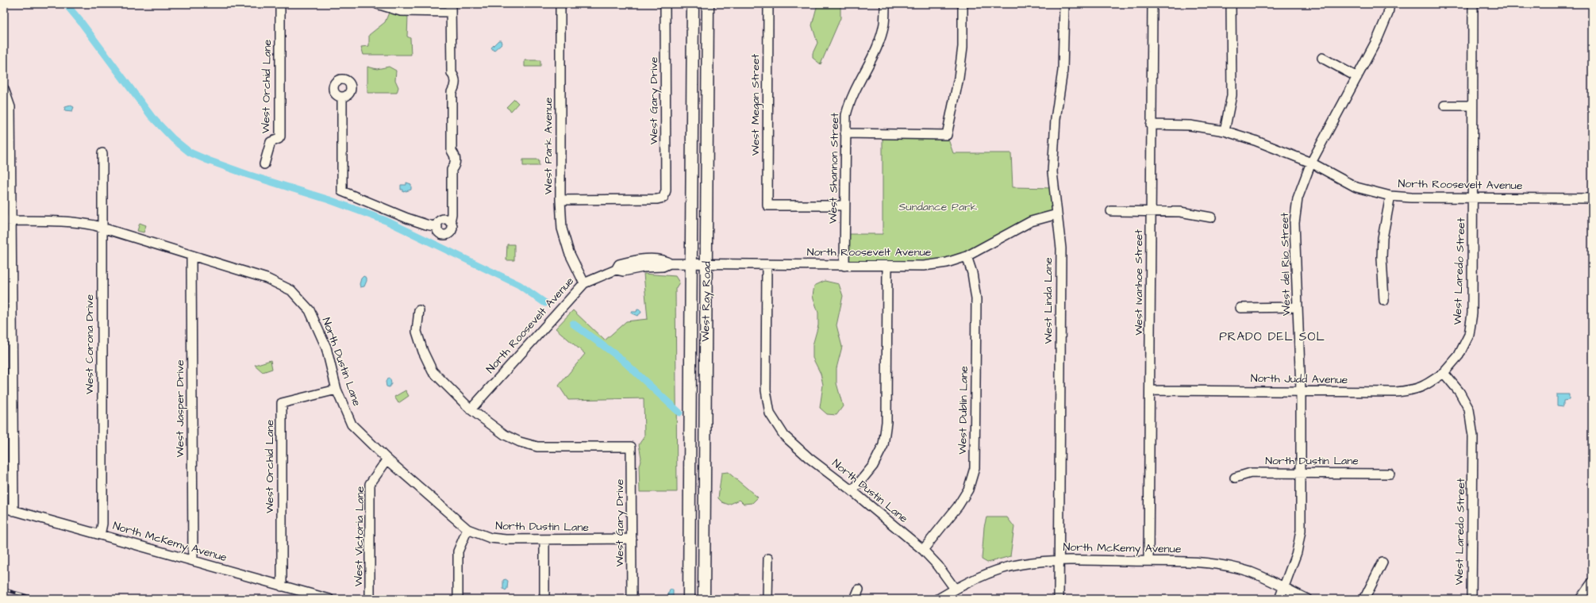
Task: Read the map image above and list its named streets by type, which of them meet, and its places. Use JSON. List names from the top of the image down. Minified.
{"streets":{"main road":["West Ray Road"],"street":["West Orchid Lane","West Gary Drive","West Megan Street","West Park Avenue","West Shannon Street","North Roosevelt Avenue","West del Rio Street","West Laredo Street","West Ivanhoe Street","West Linda Lane","West Corona Drive","North Dustin Lane","North Judd Avenue","West Jasper Drive","West Dublin Lane","West Victoria Lane","North McKemy Avenue"]},"crossings":[["West Orchid Lane","North Dustin Lane"],["West Orchid Lane","North McKemy Avenue"],["West Gary Drive","West Park Avenue"],["West Gary Drive","North Roosevelt Avenue"],["West Gary Drive","North Dustin Lane"],["West Megan Street","West Shannon Street"],["West Park Avenue","North Roosevelt Avenue"],["West Shannon Street","North Roosevelt Avenue"],["North Roosevelt Avenue","West del Rio Street"],["North Roosevelt Avenue","West Laredo Street"],["North Roosevelt Avenue","West Ivanhoe Street"],["North Roosevelt Avenue","West Linda Lane"],["North Roosevelt Avenue","West Ray Road"],["North Roosevelt Avenue","North Dustin Lane"],["North Roosevelt Avenue","West Dublin Lane"],["West del Rio Street","North Dustin Lane"],["West del Rio Street","North Judd Avenue"],["West del Rio Street","North McKemy Avenue"],["West Laredo Street","North Judd Avenue"],["West Ivanhoe Street","North Judd Avenue"],["West Ivanhoe Street","North McKemy Avenue"],["West Linda Lane","North McKemy Avenue"],["West Corona Drive","North Dustin Lane"],["West Corona Drive","North McKemy Avenue"],["North Dustin Lane","West Jasper Drive"],["North Dustin Lane","West Dublin Lane"],["North Dustin Lane","West Victoria Lane"],["North Dustin Lane","North McKemy Avenue"],["West Jasper Drive","North McKemy Avenue"]],"districts":["PRADO DEL SOL"],"parks":["Sundance Park"]}
